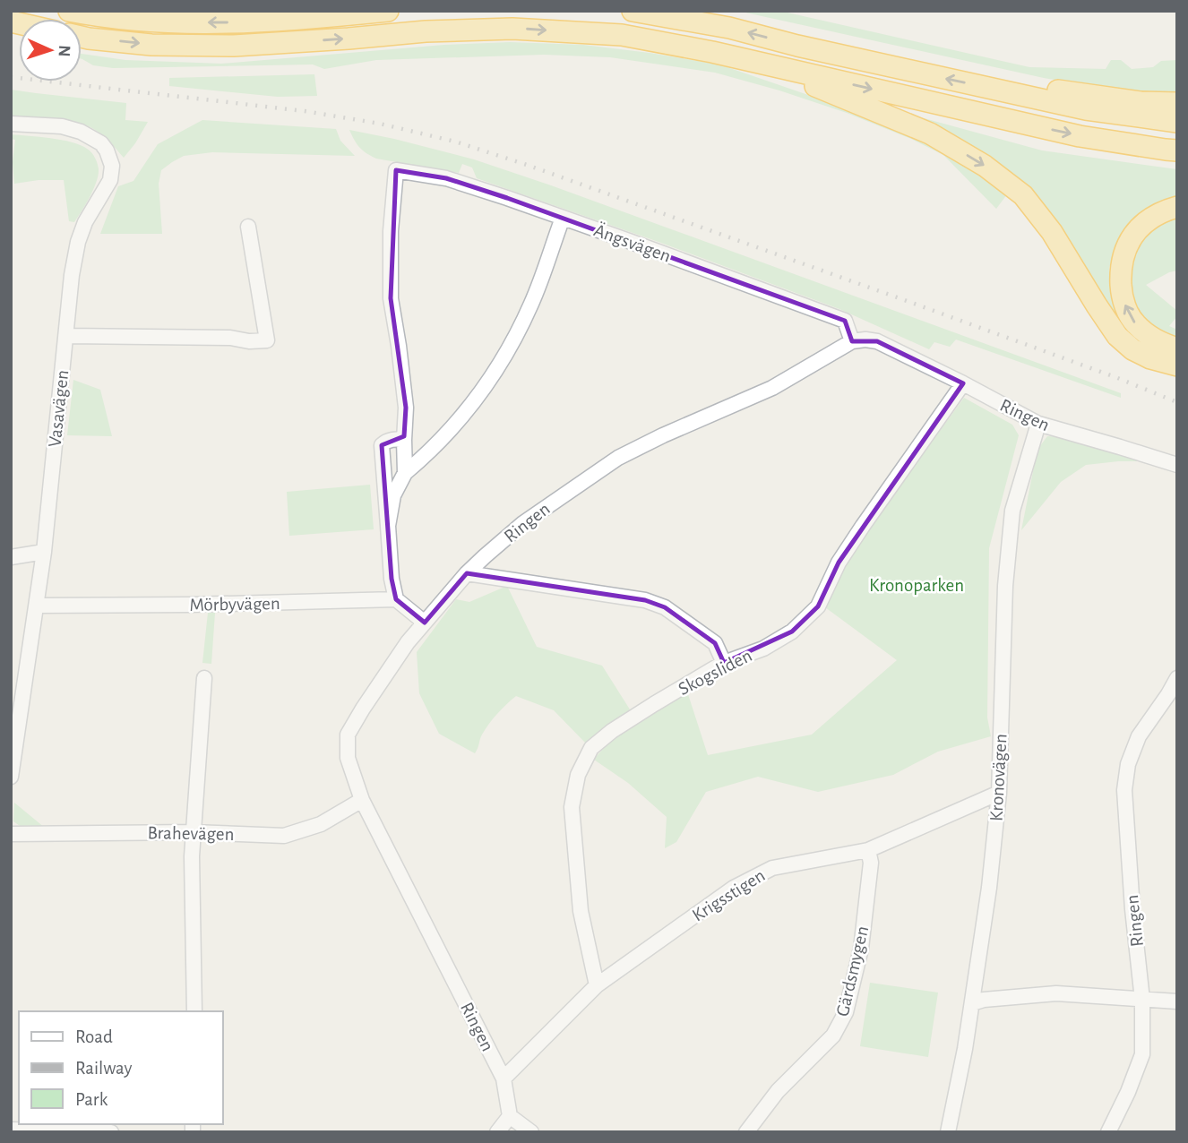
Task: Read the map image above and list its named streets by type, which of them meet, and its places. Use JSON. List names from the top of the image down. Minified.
{"streets":{"street":["Ängsvägen","Vasavägen","Ringen","Mörbyvägen","Skogsliden","Kronovägen","Brahevägen","Krigsstigen","Gärdsmygen"]},"crossings":[["Ängsvägen","Ringen"],["Vasavägen","Mörbyvägen"],["Ringen","Skogsliden"],["Ringen","Kronovägen"],["Ringen","Brahevägen"],["Ringen","Krigsstigen"],["Skogsliden","Krigsstigen"],["Kronovägen","Krigsstigen"],["Krigsstigen","Gärdsmygen"]],"parks":["Kronoparken"],"legend":["Road","Railway","Park"],"north":"right"}
